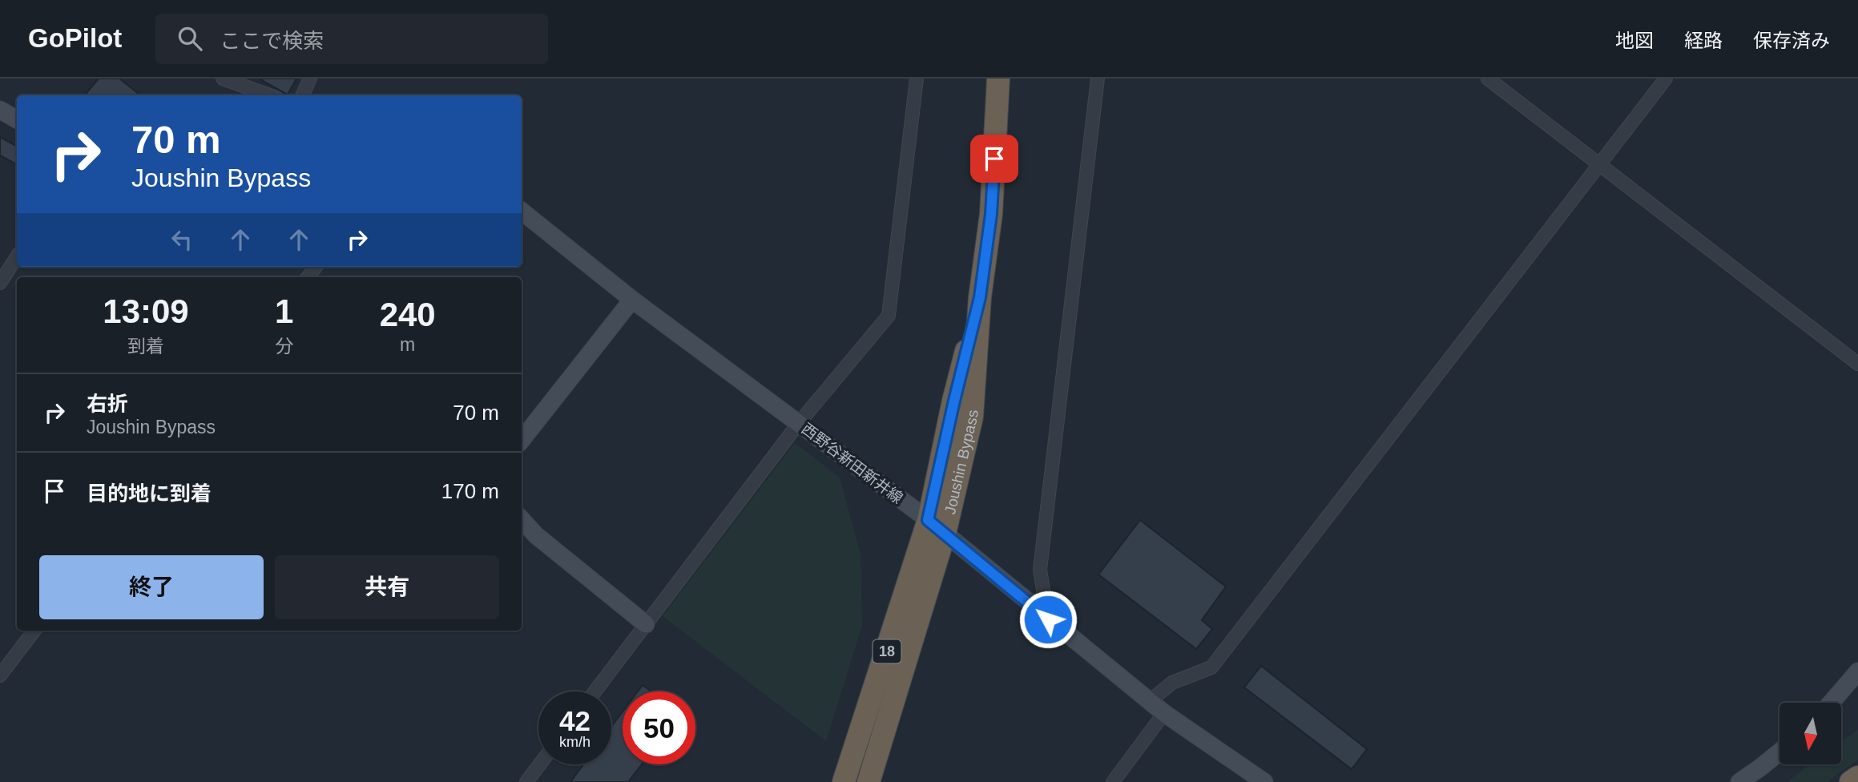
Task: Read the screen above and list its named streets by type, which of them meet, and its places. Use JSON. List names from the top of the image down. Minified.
{"streets":{"highway":["Joushin Bypass","18"],"main road":["西野谷新田新井線"]},"crossings":[["Joushin Bypass","西野谷新田新井線"]],"north":"bottom","page":{"header":"GoPilot","search":"ここで検索","nav":["地図","経路","保存済み"],"turn":["70 m","Joushin Bypass"],"eta":["13:09","到着","1","分","240","m"],"list":[{"name":"右折","note":"Joushin Bypass","value":"70 m"},{"name":"目的地に到着","value":"170 m"}],"buttons":["終了","共有"],"speed":"42 km/h","limit":"50"}}
